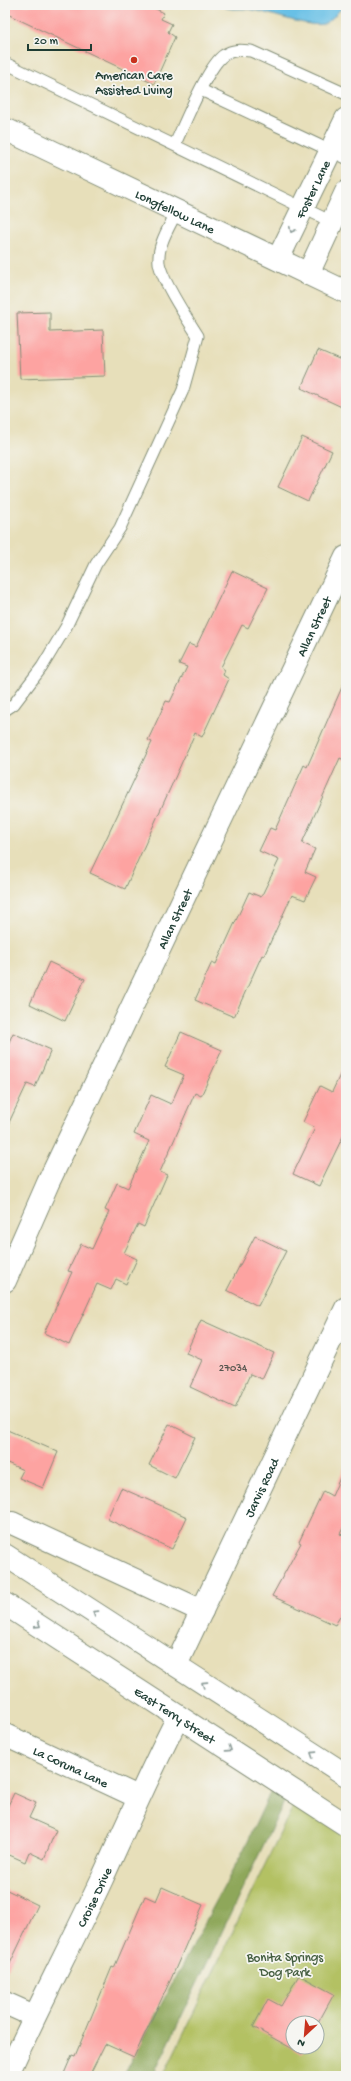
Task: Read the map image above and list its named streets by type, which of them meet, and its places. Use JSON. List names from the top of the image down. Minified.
{"streets":{"street":["Foster Lane","Longfellow Lane","Allan Street","Jarvis Road","East Terry Street","La Coruna Lane","Croise Drive"]},"crossings":[["Foster Lane","Longfellow Lane"],["East Terry Street","Croise Drive"],["La Coruna Lane","Croise Drive"]],"parks":["Bonita Springs Dog Park"],"places":["American Care Assisted Living"],"house_numbers":["27034"],"scale_bar":"20 m","north":"bottom left"}
